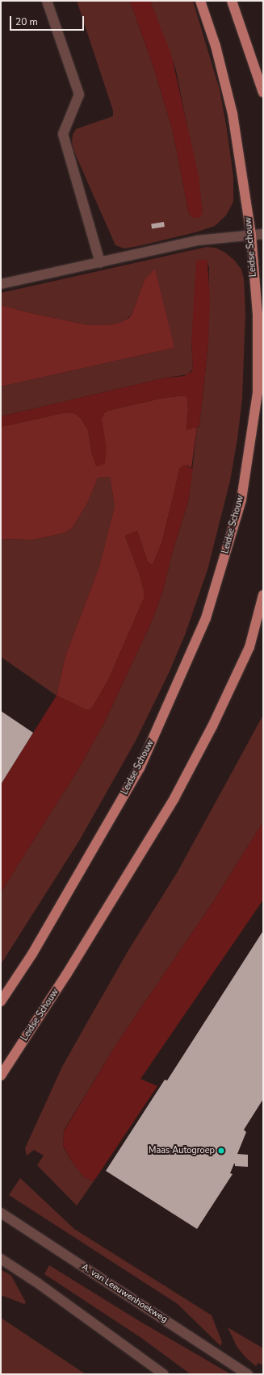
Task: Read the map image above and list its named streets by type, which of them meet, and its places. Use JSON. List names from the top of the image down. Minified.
{"streets":{"main road":["Leidse Schouw"],"street":["A. van Leeuwenhoekweg"]},"places":["Maas Autogroep"],"scale_bar":"20 m"}
